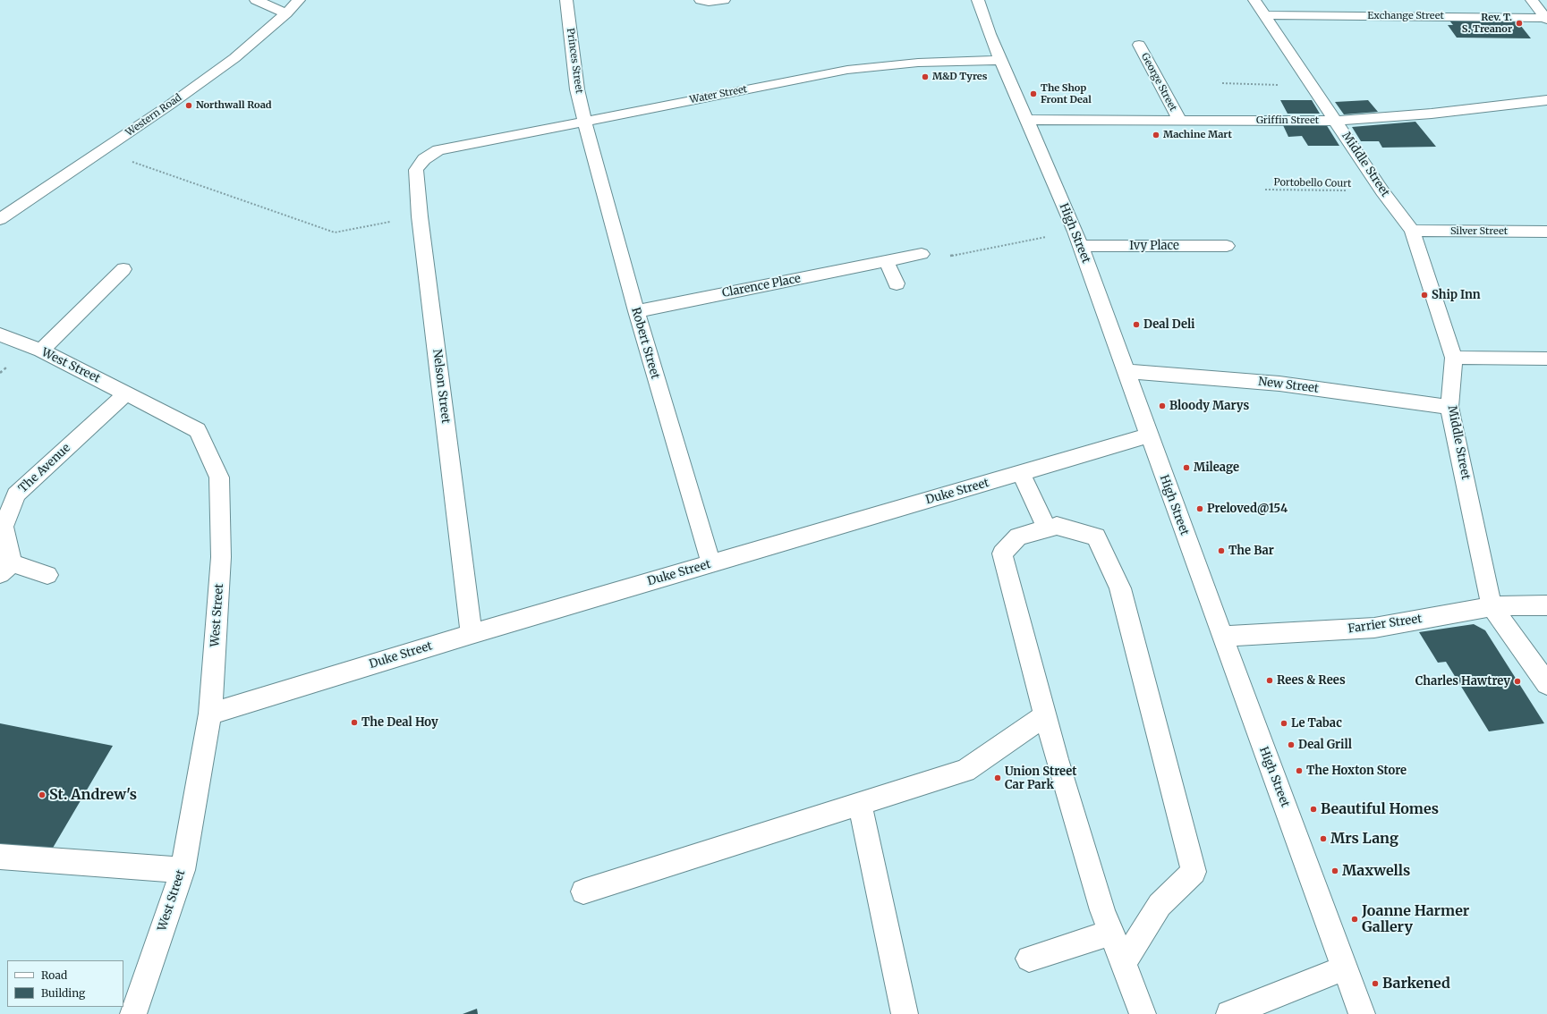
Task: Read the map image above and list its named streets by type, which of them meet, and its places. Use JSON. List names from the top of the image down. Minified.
{"streets":{"street":["Exchange Street","Princes Street","George Street","Water Street","Western Road","Griffin Street","Middle Street","Silver Street","High Street","Ivy Place","Clarence Place","Robert Street","West Street","New Street","Nelson Street","The Avenue","Duke Street","Farrier Street"],"path":["Portobello Court"]},"crossings":[["Exchange Street","Middle Street"],["Princes Street","Water Street"],["Princes Street","Robert Street"],["George Street","Griffin Street"],["Water Street","High Street"],["Water Street","Robert Street"],["Water Street","Nelson Street"],["Griffin Street","Middle Street"],["Griffin Street","High Street"],["Middle Street","Portobello Court"],["Middle Street","Silver Street"],["Middle Street","New Street"],["Middle Street","Farrier Street"],["High Street","Ivy Place"],["High Street","New Street"],["High Street","Duke Street"],["High Street","Farrier Street"],["Clarence Place","Robert Street"],["Robert Street","Duke Street"],["West Street","The Avenue"],["West Street","Duke Street"],["Nelson Street","Duke Street"]],"places":["Rev. T. S. Treanor","M&D Tyres","The Shop Front Deal","Northwall Road","Machine Mart","Ship Inn","Deal Deli","Bloody Marys","Mileage","Preloved@154","The Bar","Rees & Rees","Charles Hawtrey","The Deal Hoy","Le Tabac","Deal Grill","The Hoxton Store","Union Street Car Park","St. Andrew's","Beautiful Homes","Mrs Lang","Maxwells","Joanne Harmer Gallery","Barkened"],"legend":["Road","Building"]}
